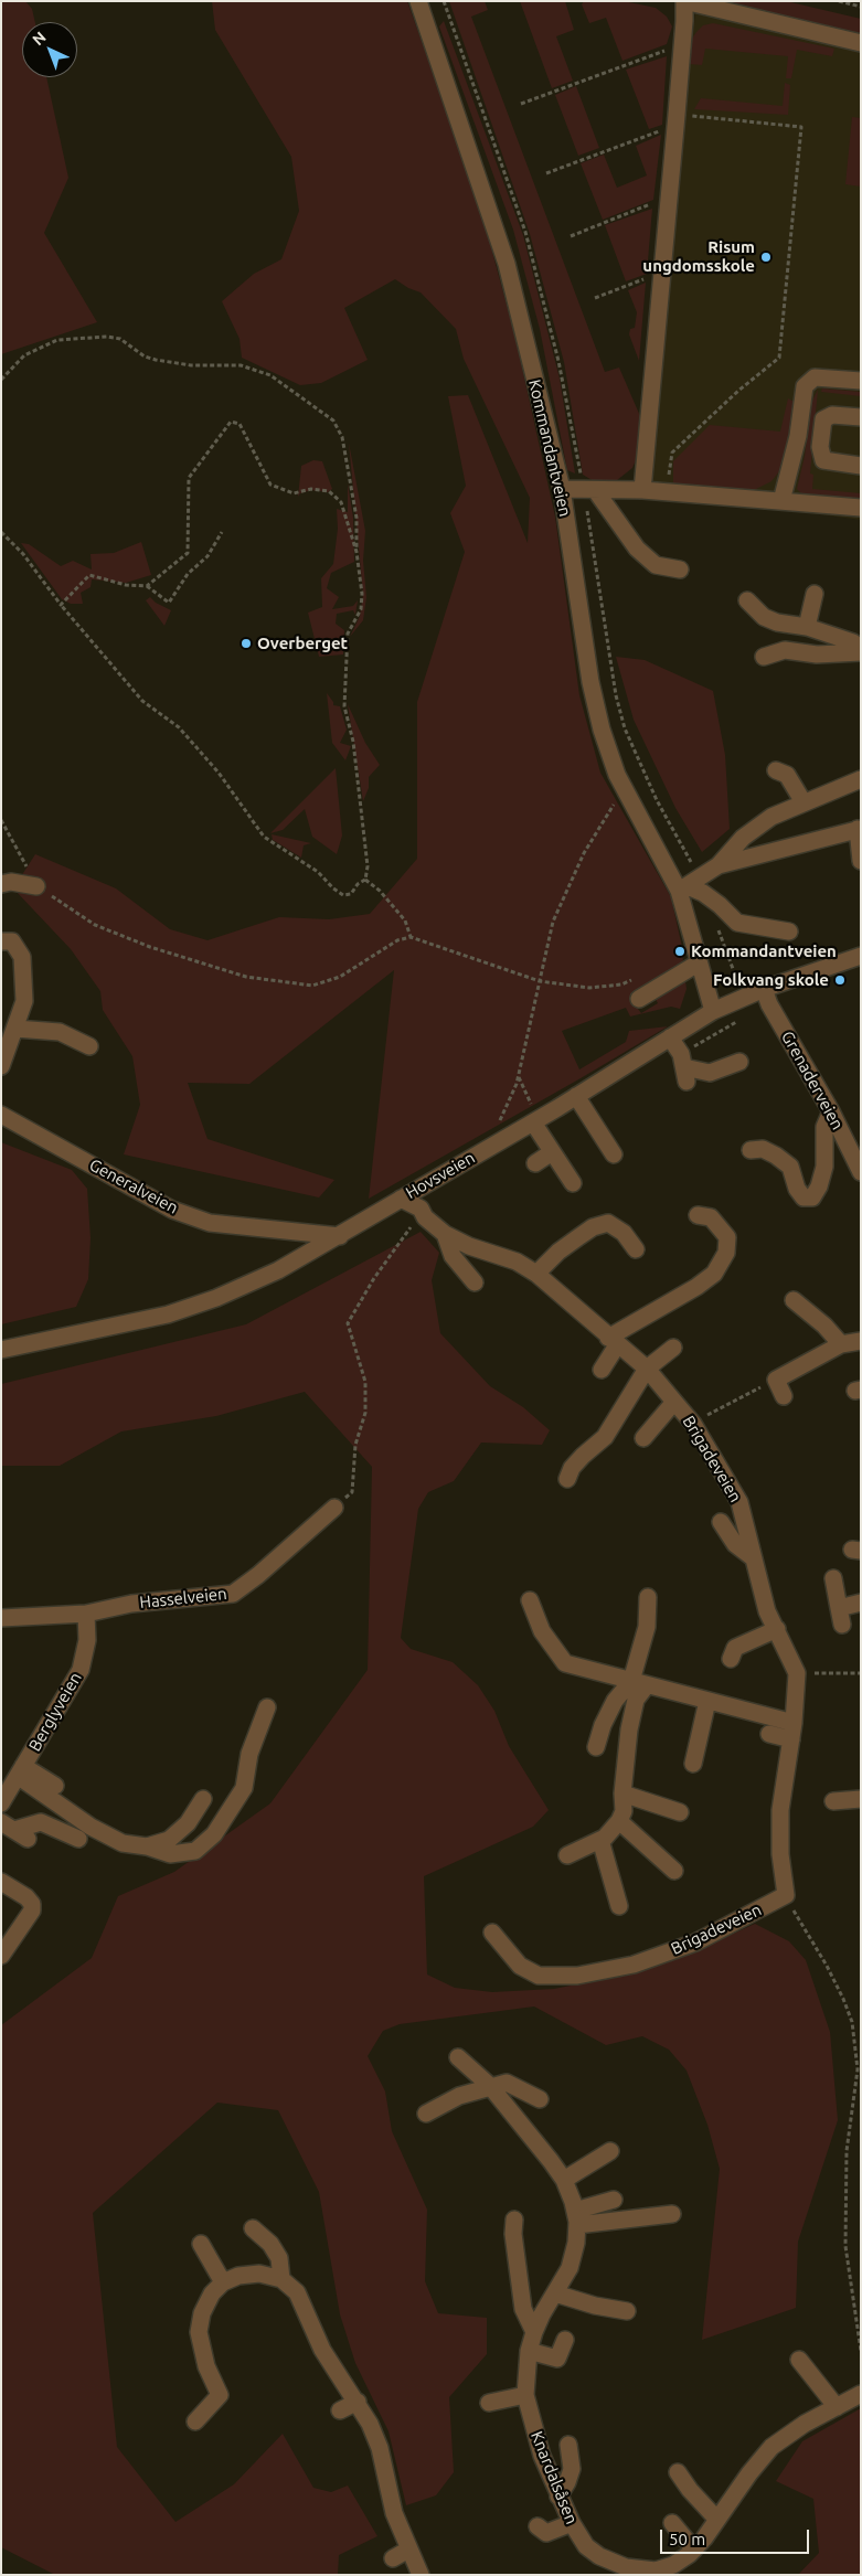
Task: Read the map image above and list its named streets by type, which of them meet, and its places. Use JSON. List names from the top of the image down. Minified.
{"streets":{"street":["Kommandantveien","Grenaderveien","Hovsveien","Generalveien","Brigadeveien","Hasselveien","Berglyveien","Knardalsåsen"]},"crossings":[["Kommandantveien","Hovsveien"],["Grenaderveien","Hovsveien"],["Hovsveien","Generalveien"],["Hovsveien","Brigadeveien"],["Hasselveien","Berglyveien"]],"places":["Risum ungdomsskole","Overberget","Kommandantveien","Folkvang skole"],"scale_bar":"50 m","north":"top left"}
